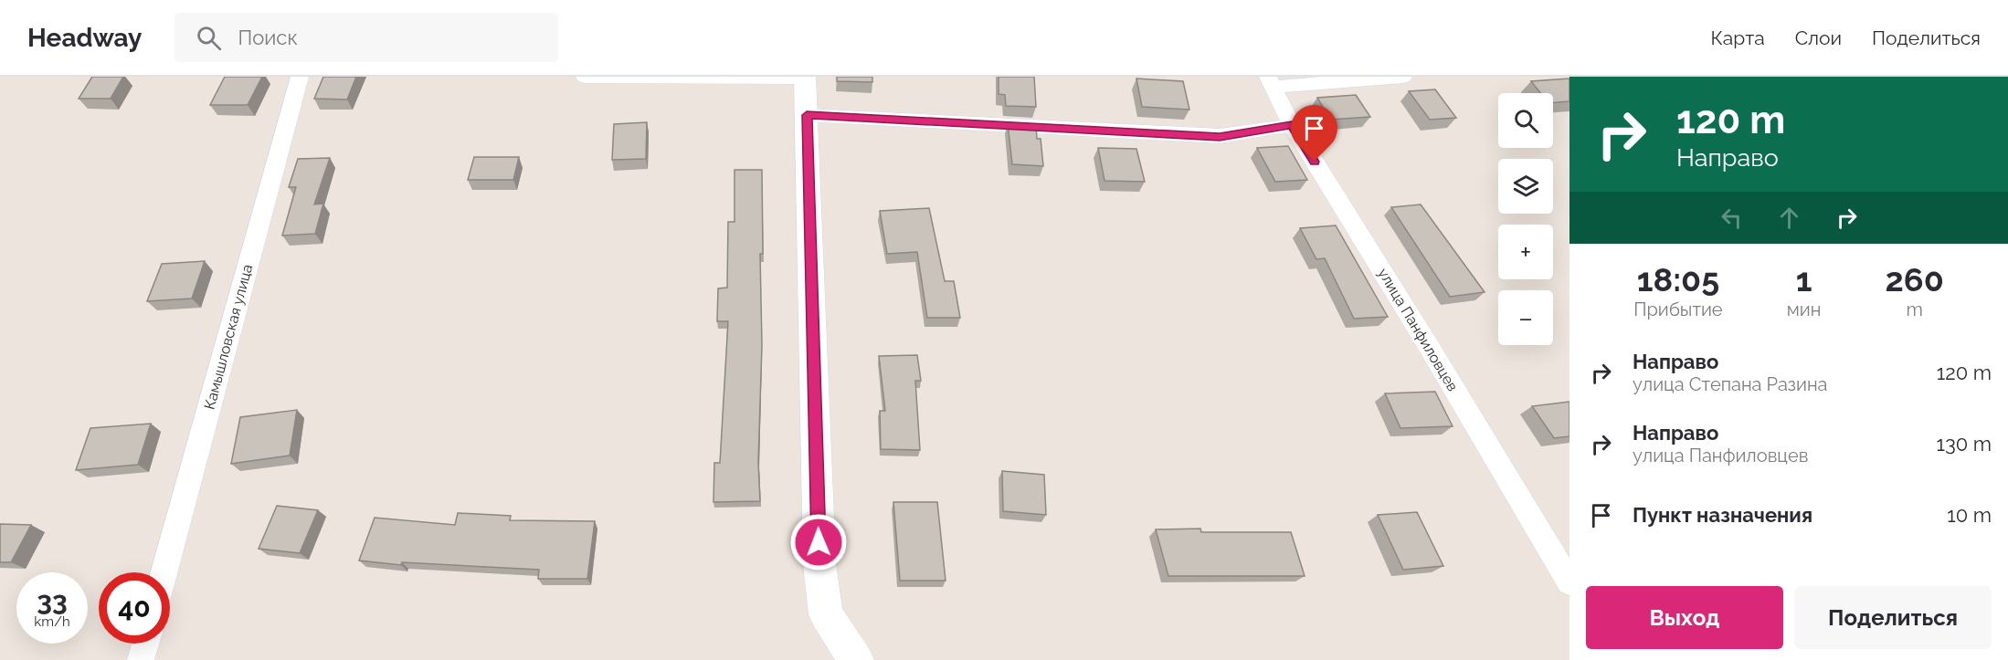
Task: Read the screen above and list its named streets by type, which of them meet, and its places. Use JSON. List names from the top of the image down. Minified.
{"streets":{"street":["улица Панфиловцев","Камышловская улица"]},"page":{"header":"Headway","search":"Поиск","nav":["Карта","Слои","Поделиться"],"turn":["120 m","Направо"],"map_buttons":["+","−"],"eta":["18:05","Прибытие","1","мин","260","m"],"list":[{"name":"Направо","note":"улица Степана Разина","value":"120 m"},{"name":"Направо","note":"улица Панфиловцев","value":"130 m"},{"name":"Пункт назначения","value":"10 m"}],"speed":"33 km/h","limit":"40","buttons":["Выход","Поделиться"]}}
